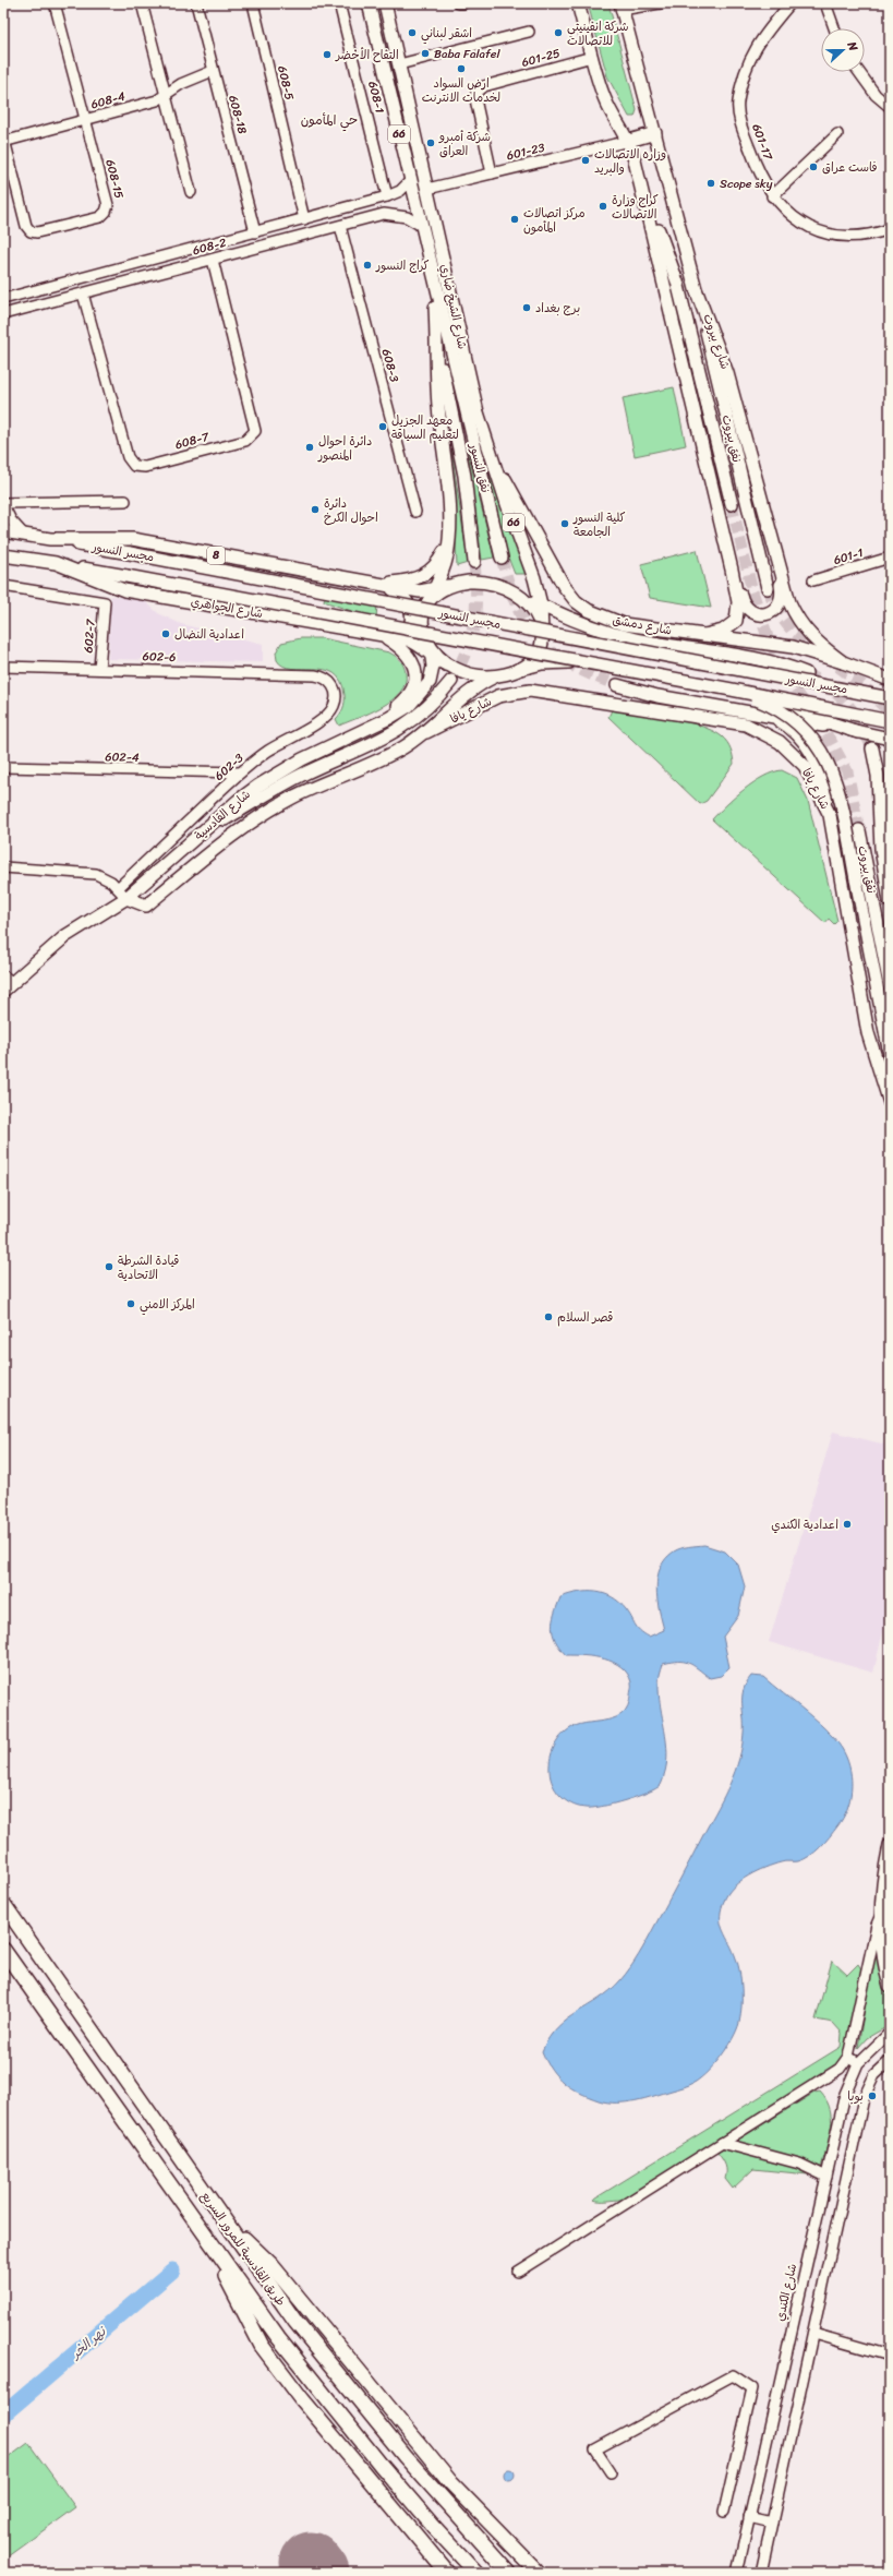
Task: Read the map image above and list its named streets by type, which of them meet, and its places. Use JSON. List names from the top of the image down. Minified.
{"streets":{"highway":["طريق القادسية للمرور السريع"],"main road":["66","شارع الشيخ ضاري","شارع بيروت","نفق بيروت","نفق النسور","مجسر النسور","8","شارع الجواهري","شارع دمشق","شارع يافا","شارع القادسية"],"street":["601-25","608-5","608-1","608-4","608-18","601-17","601-23","608-15","608-2","608-3","608-7","601-1","602-7","602-6","602-4","602-3","شارع الكندي"]},"crossings":[["601-25","601-23"],["608-5","608-2"],["608-1","608-2"],["608-4","608-18"],["608-4","608-15"],["608-18","608-2"],["601-23","شارع الشيخ ضاري"],["608-2","شارع الشيخ ضاري"],["608-2","608-3"],["608-2","608-7"],["شارع الشيخ ضاري","نفق النسور"],["شارع الشيخ ضاري","8"],["شارع الشيخ ضاري","شارع الجواهري"],["شارع الشيخ ضاري","شارع دمشق"],["شارع الشيخ ضاري","شارع القادسية"],["شارع بيروت","نفق بيروت"],["شارع بيروت","شارع دمشق"],["مجسر النسور","8"],["مجسر النسور","شارع الجواهري"],["8","شارع الجواهري"],["8","شارع القادسية"],["شارع الجواهري","شارع القادسية"],["602-7","602-6"],["602-6","602-3"],["شارع يافا","شارع القادسية"],["602-4","602-3"]],"districts":["حي المأمون"],"water":["نهر الخر"],"places":["اشقر لبناني","شركة انفينيتي للاتصالات","Baba Falafel","التفاح الأخضر","ارض السواد لخدمات الانترنت","شركة أمبرو العراق","وزاره الاتصالات والبريد","فاست عراق","Scope sky","كراج وزارة الاتصالات","مركز اتصالات المأمون","كراج النسور","برج بغداد","معهد الجزيل لتعليم السياقة","دائرة احوال المنصور","دائرة احوال الكرخ","كلية النسور الجامعة","اعدادية النضال","قيادة الشرطة الاتحادية","المركز الامني","قصر السلام","اعدادية الكندي","بوبا"],"north":"right"}
